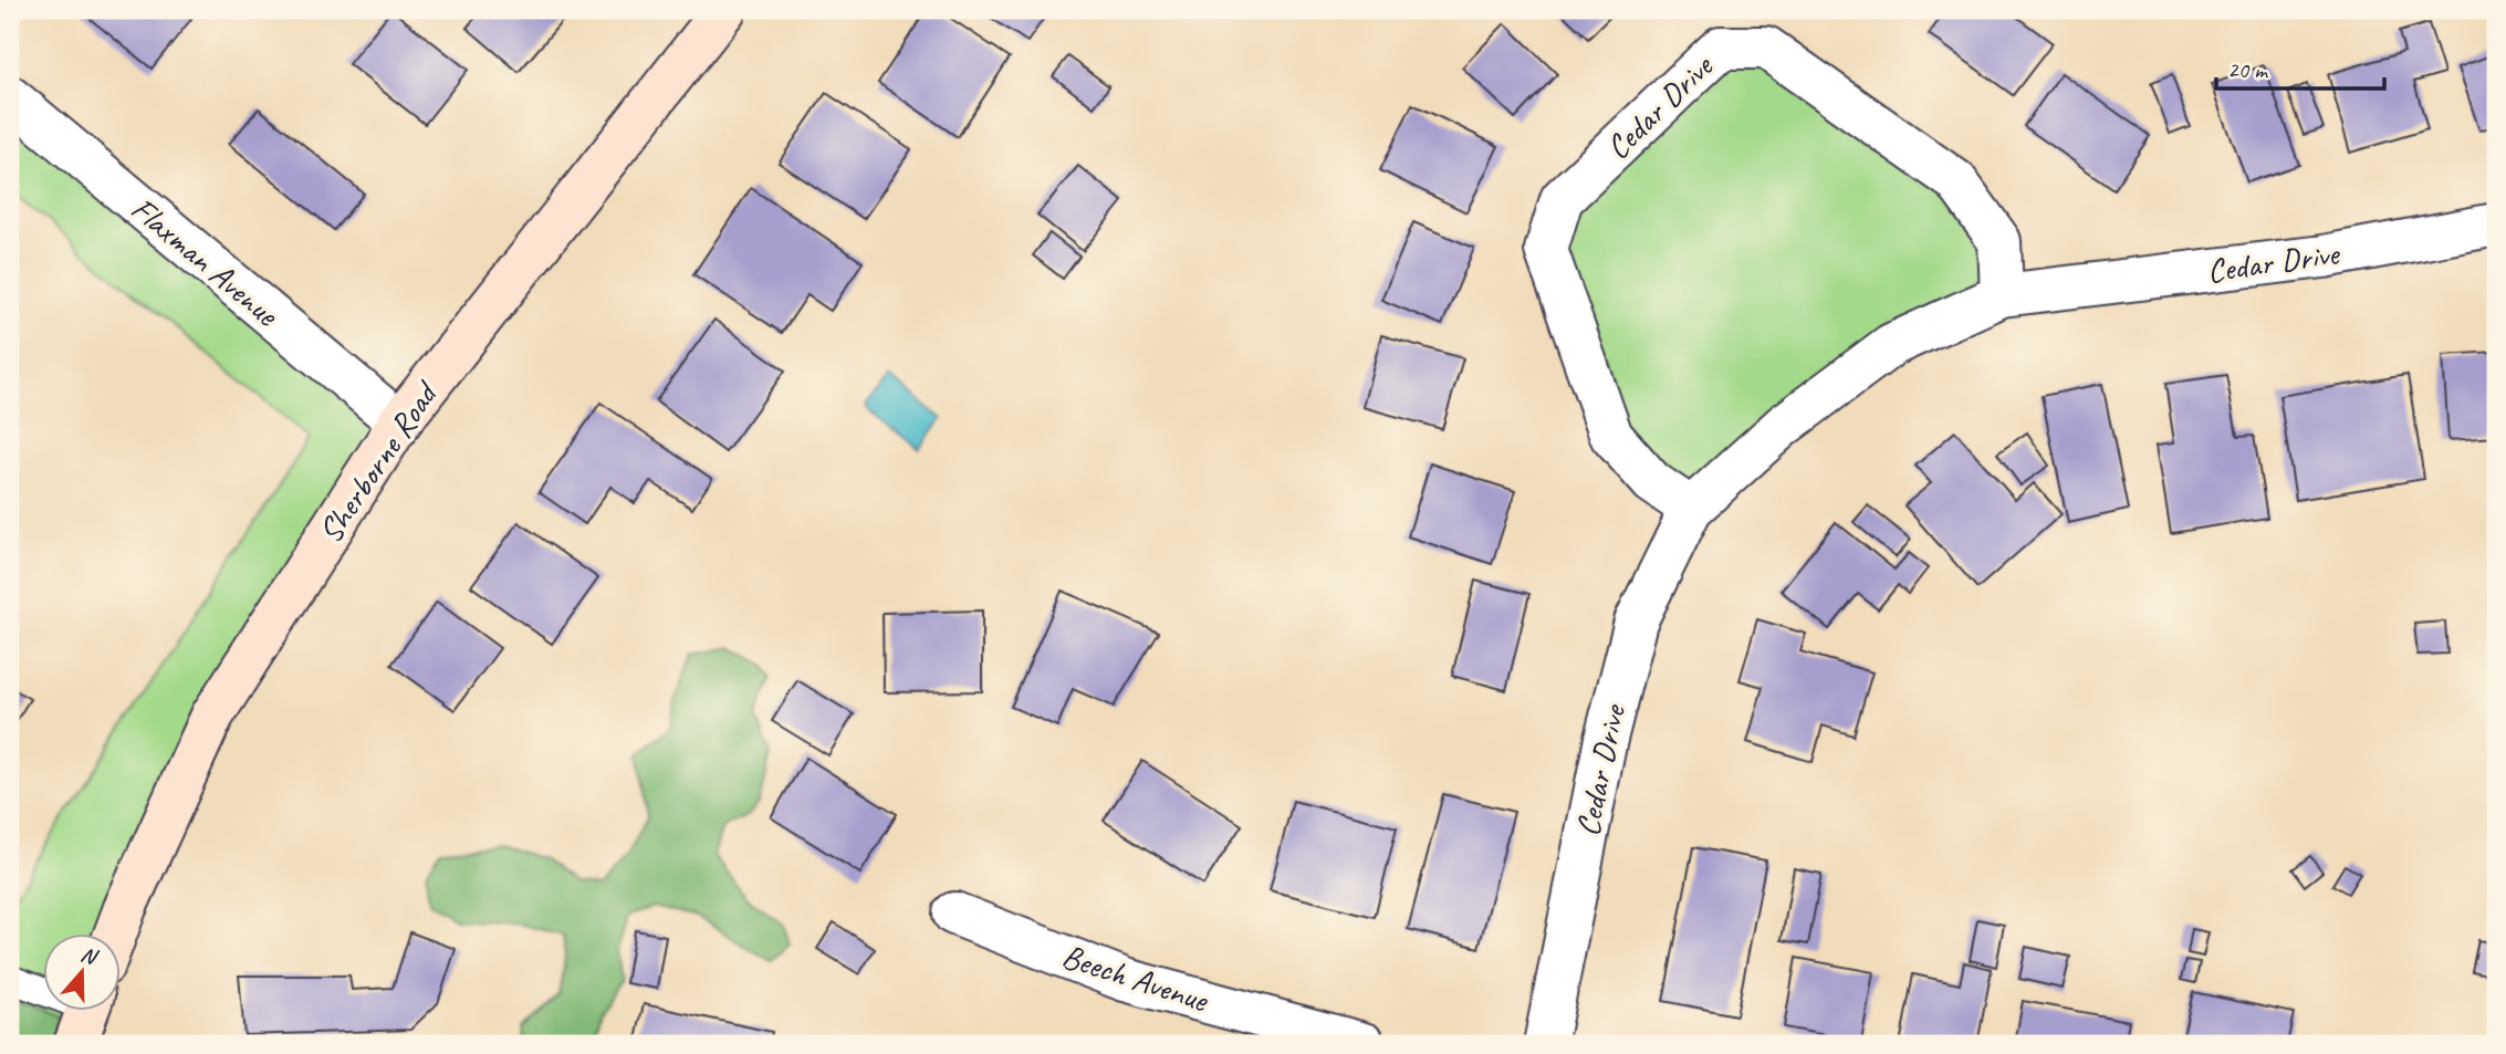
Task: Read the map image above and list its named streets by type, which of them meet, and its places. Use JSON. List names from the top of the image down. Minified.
{"streets":{"street":["Cedar Drive","Flaxman Avenue","Sherborne Road","Beech Avenue"]},"crossings":[["Flaxman Avenue","Sherborne Road"]],"scale_bar":"20 m","north":"top"}
